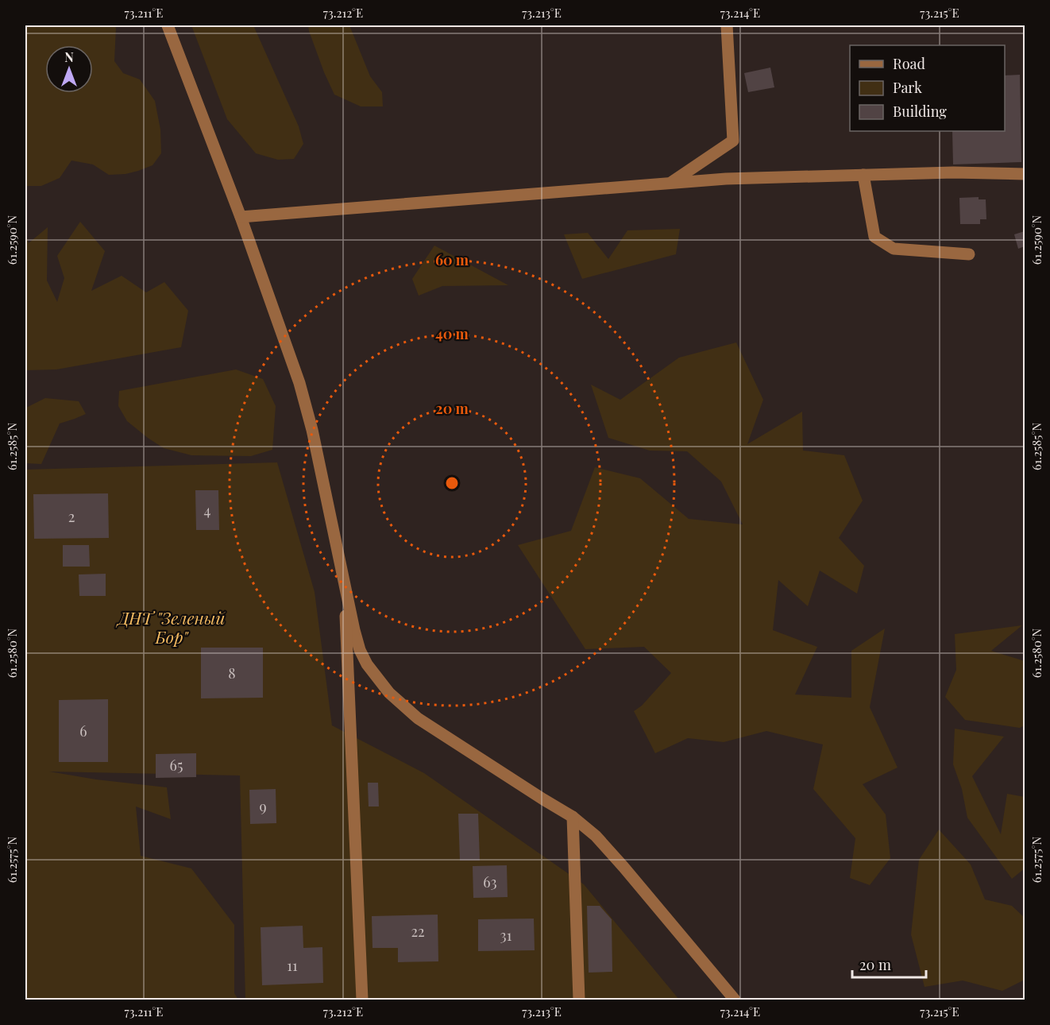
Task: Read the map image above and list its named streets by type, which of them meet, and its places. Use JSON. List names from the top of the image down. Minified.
{"parks":["ДНТ \"Зеленый Бор\""],"house_numbers":["4","2","8","6","65","9","63","22","31","11"],"legend":["Road","Park","Building"],"scale_bar":"20 m","north":"top","coordinates":["73.211°E","73.212°E","73.213°E","73.214°E","73.215°E","61.2590°N","61.2585°N","61.2580°N","61.2575°N"],"rings":["60 m","40 m","20 m"]}
